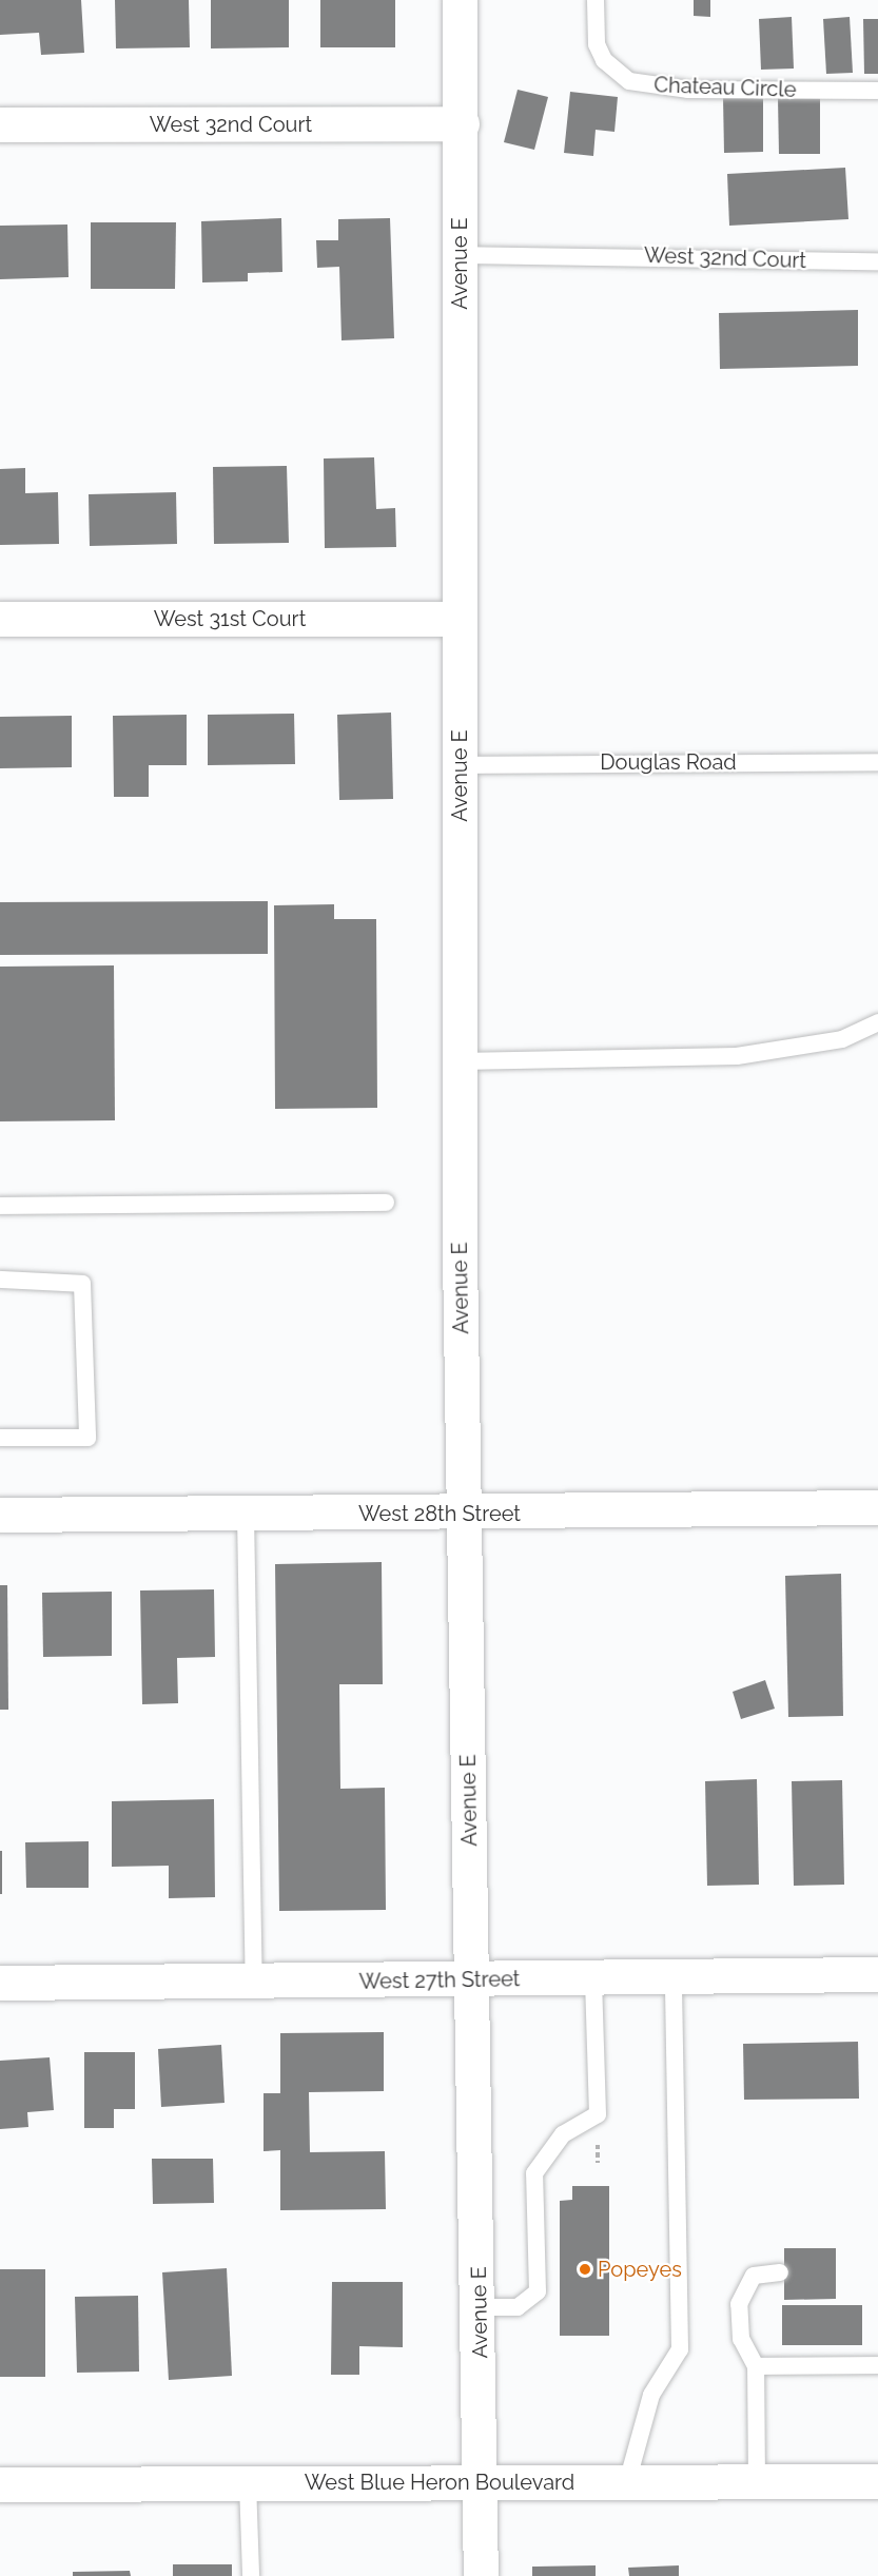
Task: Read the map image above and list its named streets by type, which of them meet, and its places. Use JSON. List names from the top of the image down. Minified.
{"streets":{"street":["West 32nd Court","Avenue E","West 31st Court","West 28th Street","West 27th Street","West Blue Heron Boulevard"],"lane":["Chateau Circle","Douglas Road"]},"crossings":[["West 32nd Court","Avenue E"],["Avenue E","West 31st Court"],["Avenue E","Douglas Road"],["Avenue E","West 28th Street"],["Avenue E","West 27th Street"],["Avenue E","West Blue Heron Boulevard"]],"places":["Popeyes"]}
